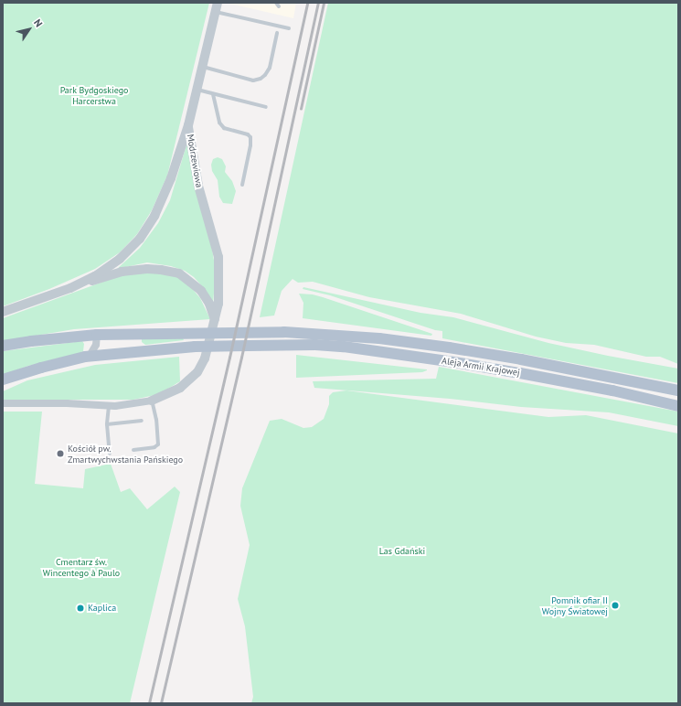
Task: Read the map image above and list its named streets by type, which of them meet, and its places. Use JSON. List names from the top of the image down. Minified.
{"streets":{"main road":["Aleja Armii Krajowej"],"street":["Modrzewiowa"]},"parks":["Park Bydgoskiego Harcerstwa","Las Gdański","Cmentarz św. Wincentego à Paulo"],"places":["Kościół pw. Zmartwychwstania Pańskiego","Pomnik ofiar II Wojny Światowej","Kaplica"],"north":"top right"}
